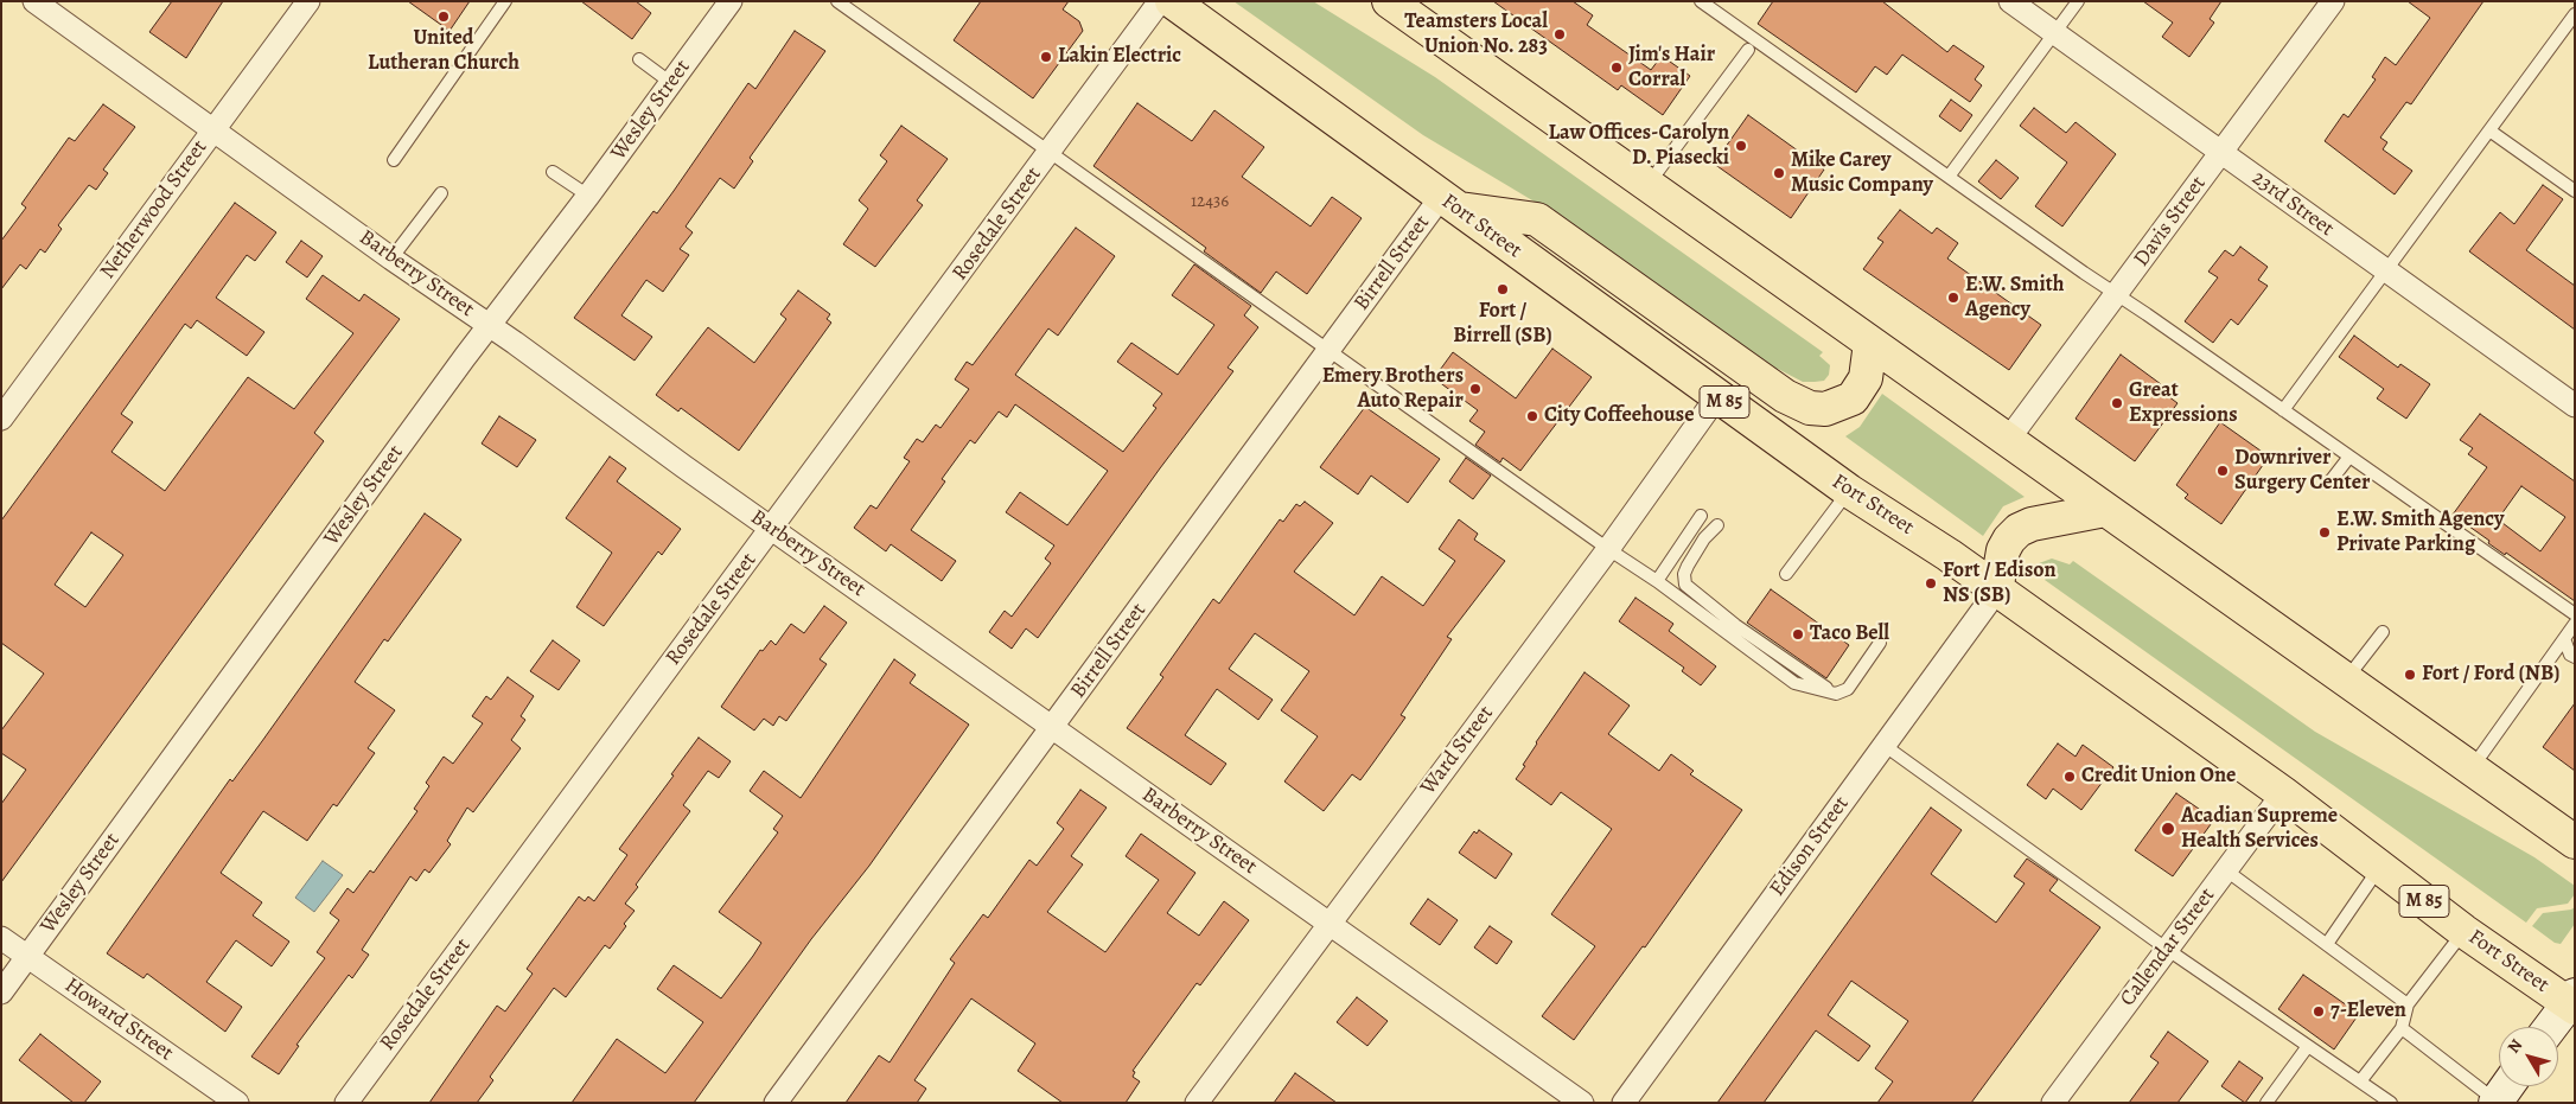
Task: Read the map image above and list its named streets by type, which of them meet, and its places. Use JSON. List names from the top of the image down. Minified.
{"streets":{"main road":["Fort Street","M 85"],"street":["Wesley Street","23rd Street","Netherwood Street","Davis Street","Rosedale Street","Birrell Street","Barberry Street","Ward Street","Edison Street","Callendar Street","Howard Street"]},"crossings":[["Wesley Street","Barberry Street"],["Wesley Street","Howard Street"],["23rd Street","Davis Street"],["Netherwood Street","Barberry Street"],["Rosedale Street","Barberry Street"],["Fort Street","Birrell Street"],["Fort Street","Ward Street"],["Fort Street","Edison Street"],["Fort Street","Callendar Street"],["Birrell Street","Barberry Street"],["Barberry Street","Ward Street"]],"places":["United Lutheran Church","Teamsters Local Union No. 283","Lakin Electric","Jim's Hair Corral","Law Offices-Carolyn D. Piasecki","Mike Carey Music Company","Fort / Birrell (SB)","E.W. Smith Agency","Emery Brothers Auto Repair","Great Expressions","City Coffeehouse","Downriver Surgery Center","E.W. Smith Agency Private Parking","Fort / Edison NS (SB)","Taco Bell","Fort / Ford (NB)","Credit Union One","Acadian Supreme Health Services","7-Eleven"],"house_numbers":["12436"],"north":"top left"}
